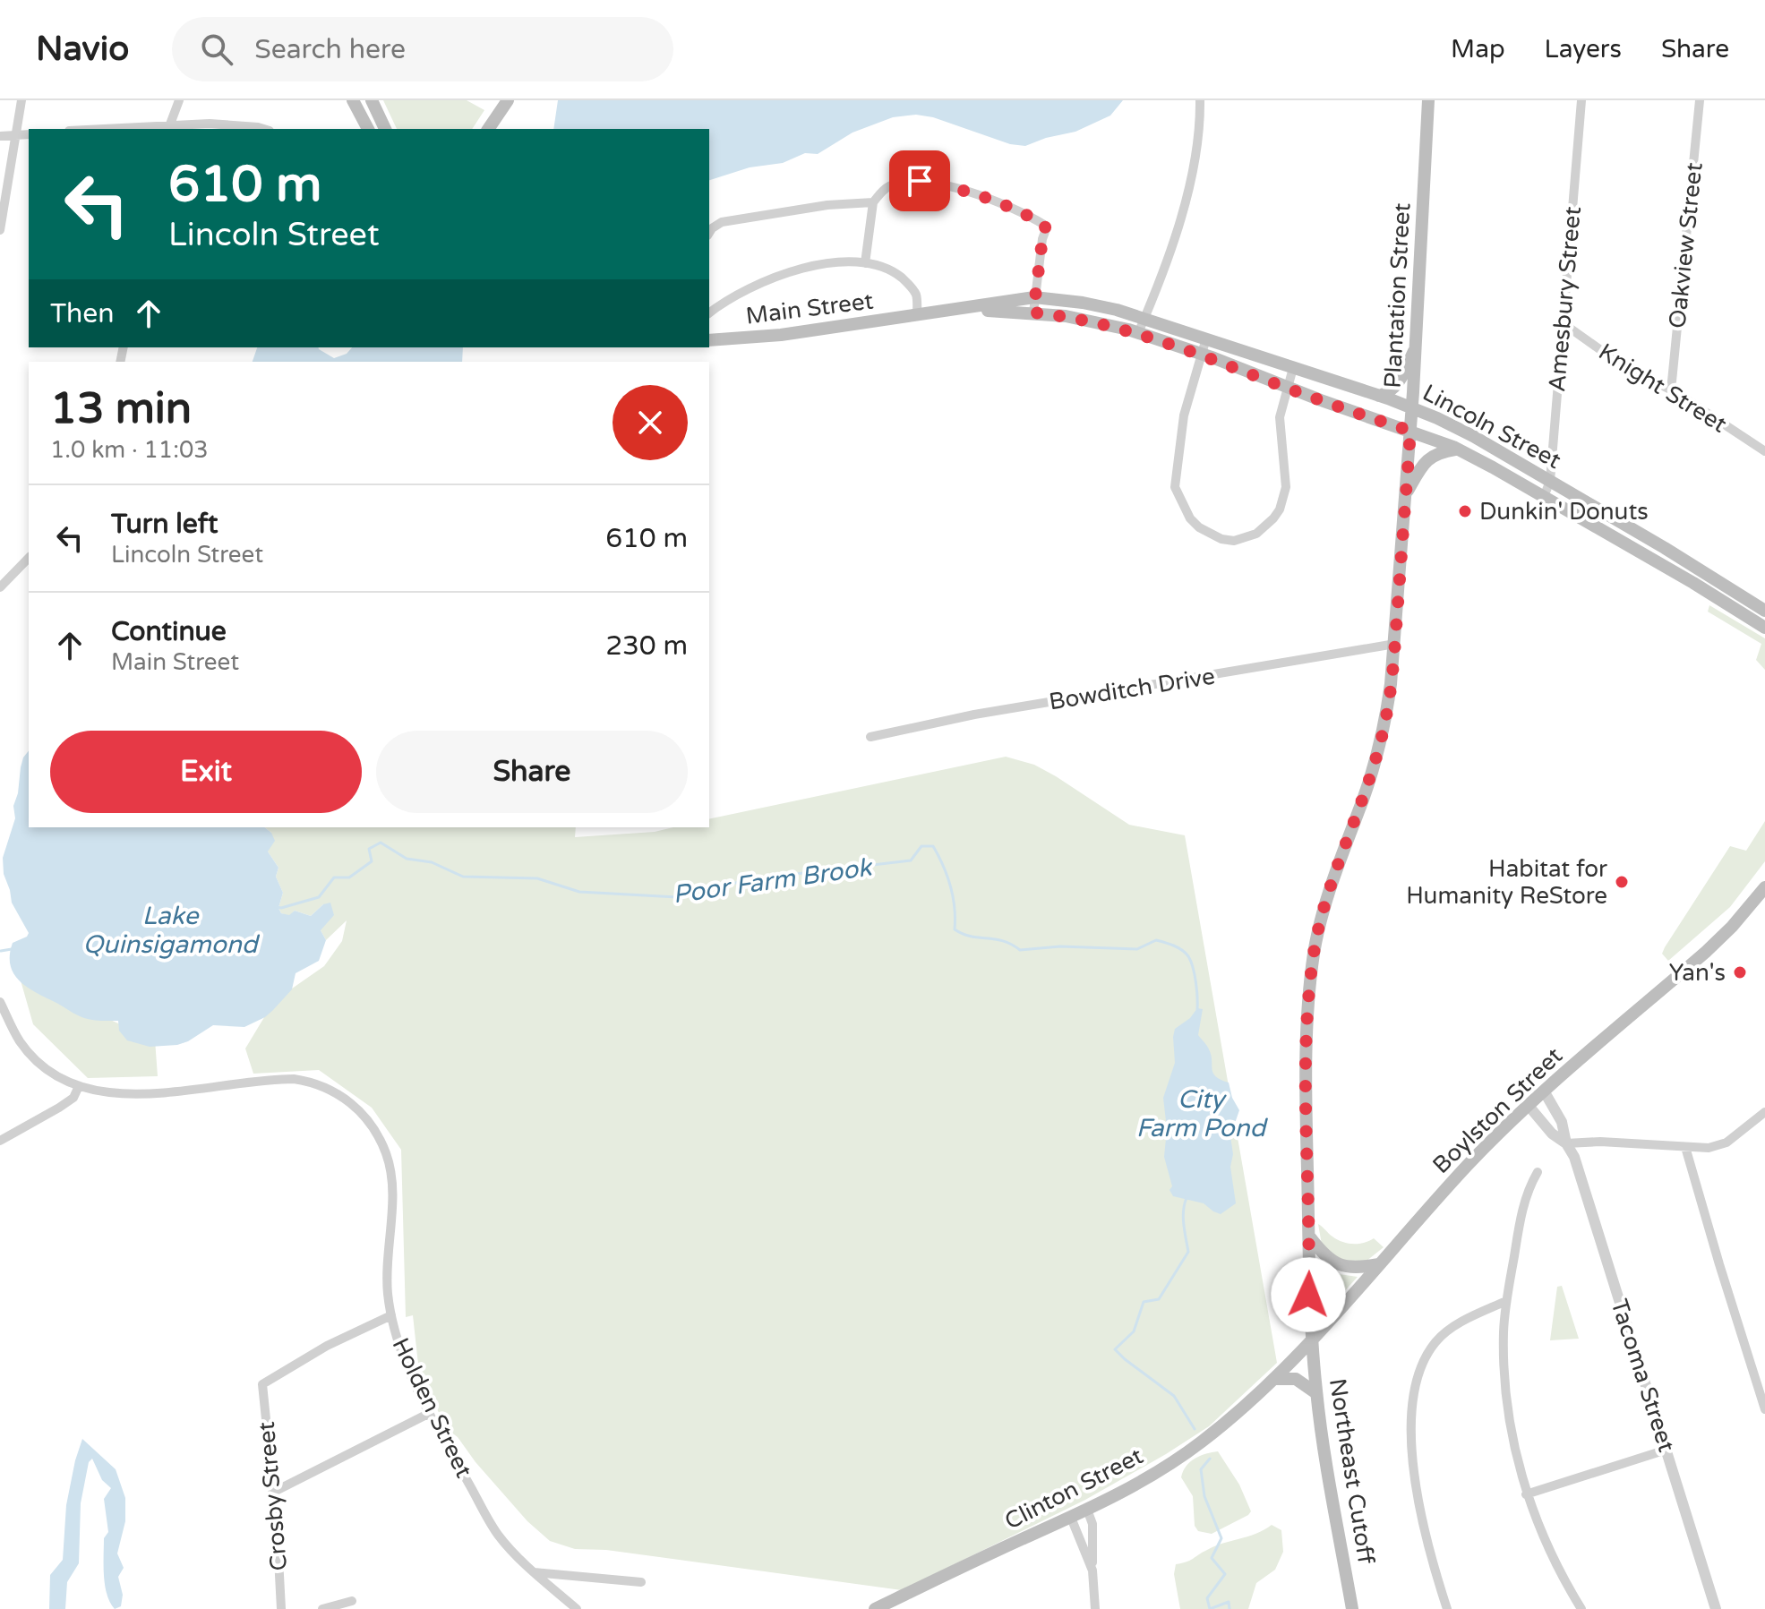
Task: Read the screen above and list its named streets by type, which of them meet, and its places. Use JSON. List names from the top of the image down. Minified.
{"streets":{"main road":["Plantation Street","Main Street","Lincoln Street","Boylston Street","Northeast Cutoff","Clinton Street"],"street":["Oakview Street","Amesbury Street","Knight Street","Bowditch Drive","Tacoma Street","Holden Street","Crosby Street"]},"crossings":[["Oakview Street","Knight Street"],["Plantation Street","Lincoln Street"],["Plantation Street","Bowditch Drive"],["Plantation Street","Boylston Street"],["Plantation Street","Northeast Cutoff"],["Amesbury Street","Knight Street"],["Amesbury Street","Lincoln Street"],["Main Street","Lincoln Street"],["Boylston Street","Tacoma Street"],["Boylston Street","Northeast Cutoff"],["Boylston Street","Clinton Street"],["Holden Street","Crosby Street"]],"water":["Poor Farm Brook","Lake Quinsigamond","City Farm Pond"],"places":["Dunkin' Donuts","Habitat for Humanity ReStore","Yan's"],"page":{"header":"Navio","search":"Search here","nav":["Map","Layers","Share"],"turn":["610 m","Lincoln Street"],"then":"Then","heading":["13 min","1.0 km · 11:03"],"list":[{"name":"Turn left","note":"Lincoln Street","value":"610 m"},{"name":"Continue","note":"Main Street","value":"230 m"}],"buttons":["Exit","Share"]}}
